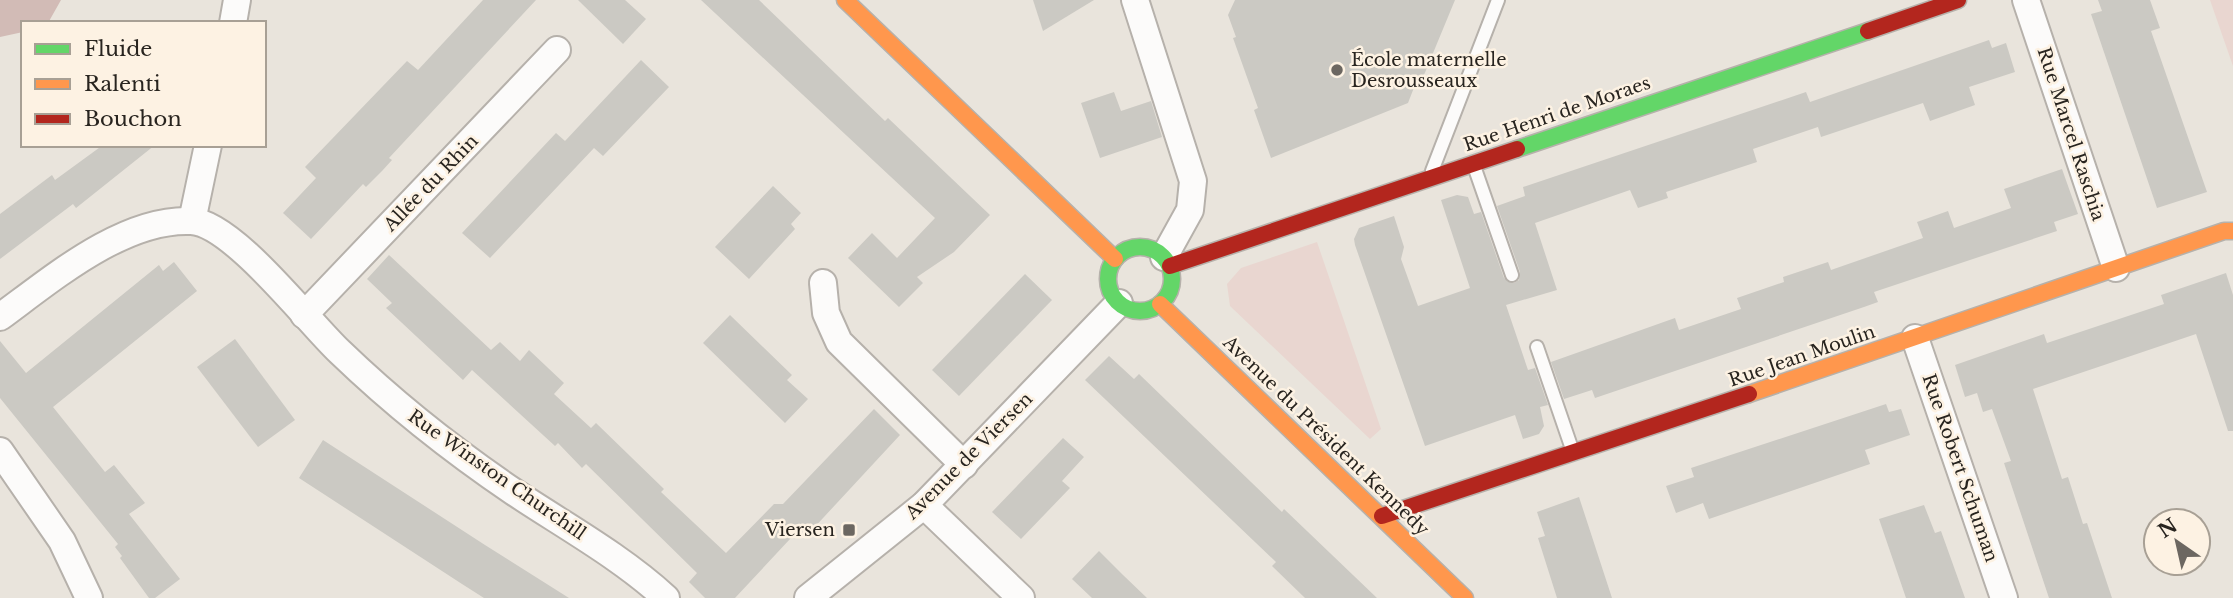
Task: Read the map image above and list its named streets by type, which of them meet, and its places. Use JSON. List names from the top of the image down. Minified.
{"streets":{"street":["Rue Henri de Moraes","Rue Marcel Raschia","Allée du Rhin","Rue Jean Moulin","Avenue du Président Kennedy","Avenue de Viersen","Rue Robert Schuman","Rue Winston Churchill"]},"crossings":[["Rue Henri de Moraes","Avenue du Président Kennedy"],["Rue Henri de Moraes","Avenue de Viersen"],["Rue Marcel Raschia","Rue Jean Moulin"],["Allée du Rhin","Rue Winston Churchill"],["Rue Jean Moulin","Avenue du Président Kennedy"],["Rue Jean Moulin","Rue Robert Schuman"],["Avenue du Président Kennedy","Avenue de Viersen"]],"places":{"other":["École maternelle Desrousseaux"],"transit":["Viersen"]},"legend":["Fluide","Ralenti","Bouchon"],"north":"top left"}
